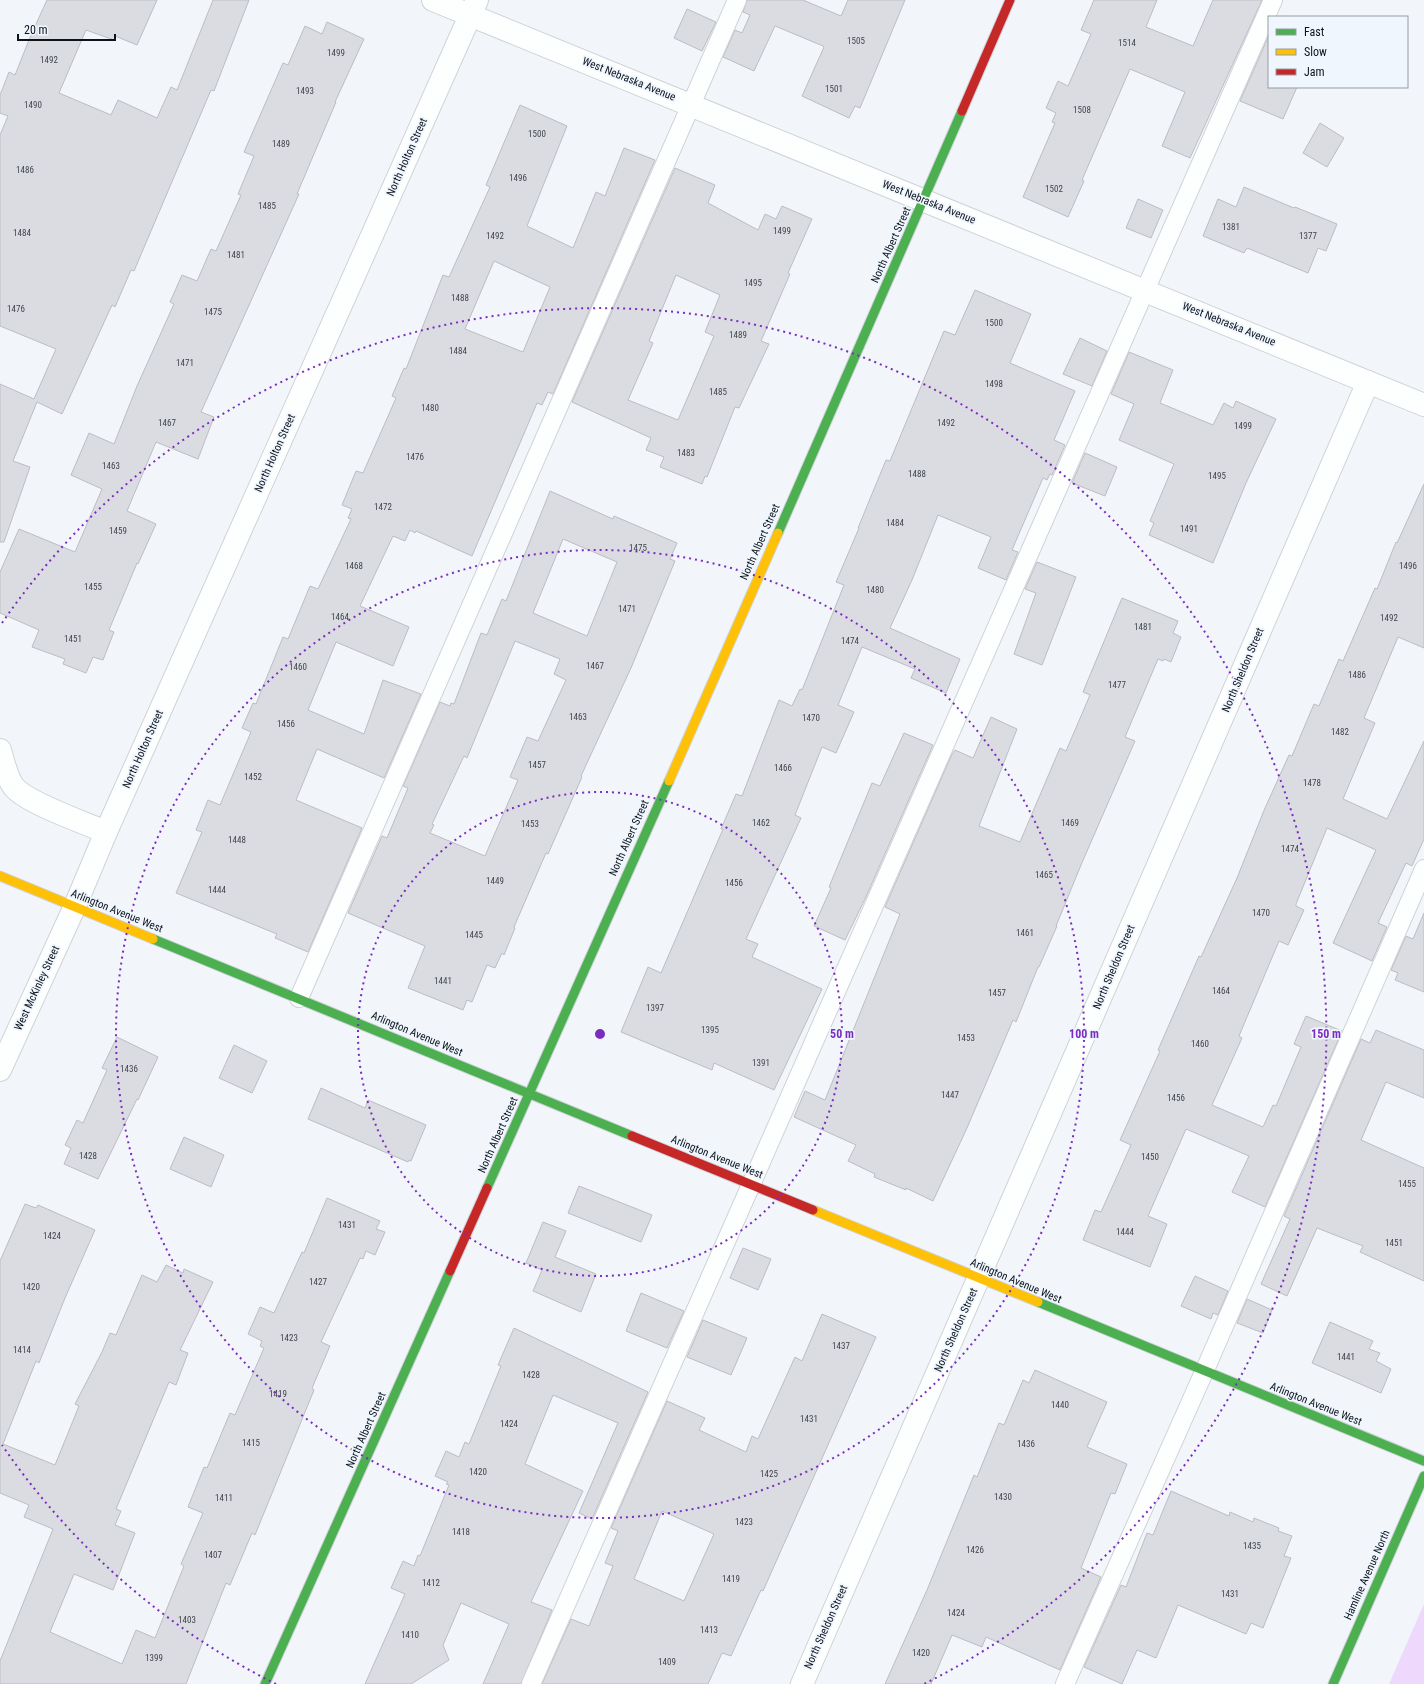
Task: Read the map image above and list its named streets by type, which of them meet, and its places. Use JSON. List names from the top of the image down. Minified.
{"streets":{"street":["West Nebraska Avenue","North Holton Street","North Albert Street","North Sheldon Street","Arlington Avenue West","West McKinley Street","Hamline Avenue North"]},"crossings":[["West Nebraska Avenue","North Holton Street"],["West Nebraska Avenue","North Albert Street"],["West Nebraska Avenue","North Sheldon Street"],["North Holton Street","Arlington Avenue West"],["North Holton Street","West McKinley Street"],["North Albert Street","Arlington Avenue West"],["North Sheldon Street","Arlington Avenue West"],["Arlington Avenue West","West McKinley Street"]],"house_numbers":["1505","1514","1499","1492","1501","1493","1490","1508","1500","1489","1486","1496","1502","1485","1381","1499","1484","1492","1377","1481","1495","1488","1476","1475","1500","1489","1484","1471","1498","1485","1480","1467","1492","1499","1483","1476","1463","1488","1495","1472","1484","1491","1459","1475","1468","1496","1455","1480","1471","1464","1492","1481","1451","1474","1467","1460","1486","1477","1463","1470","1456","1482","1457","1466","1452","1478","1462","1469","1453","1448","1474","1465","1449","1456","1444","1470","1461","1445","1441","1464","1457","1397","1395","1453","1460","1391","1436","1447","1456","1428","1450","1455","1431","1444","1424","1451","1427","1420","1423","1437","1414","1441","1428","1419","1440","1431","1424","1415","1436","1420","1425","1430","1411","1423","1418","1435","1426","1407","1419","1412","1431","1424","1403","1413","1410","1420","1399","1409"],"legend":["Fast","Slow","Jam"],"scale_bar":"20 m","rings":["50 m","100 m","150 m"]}
